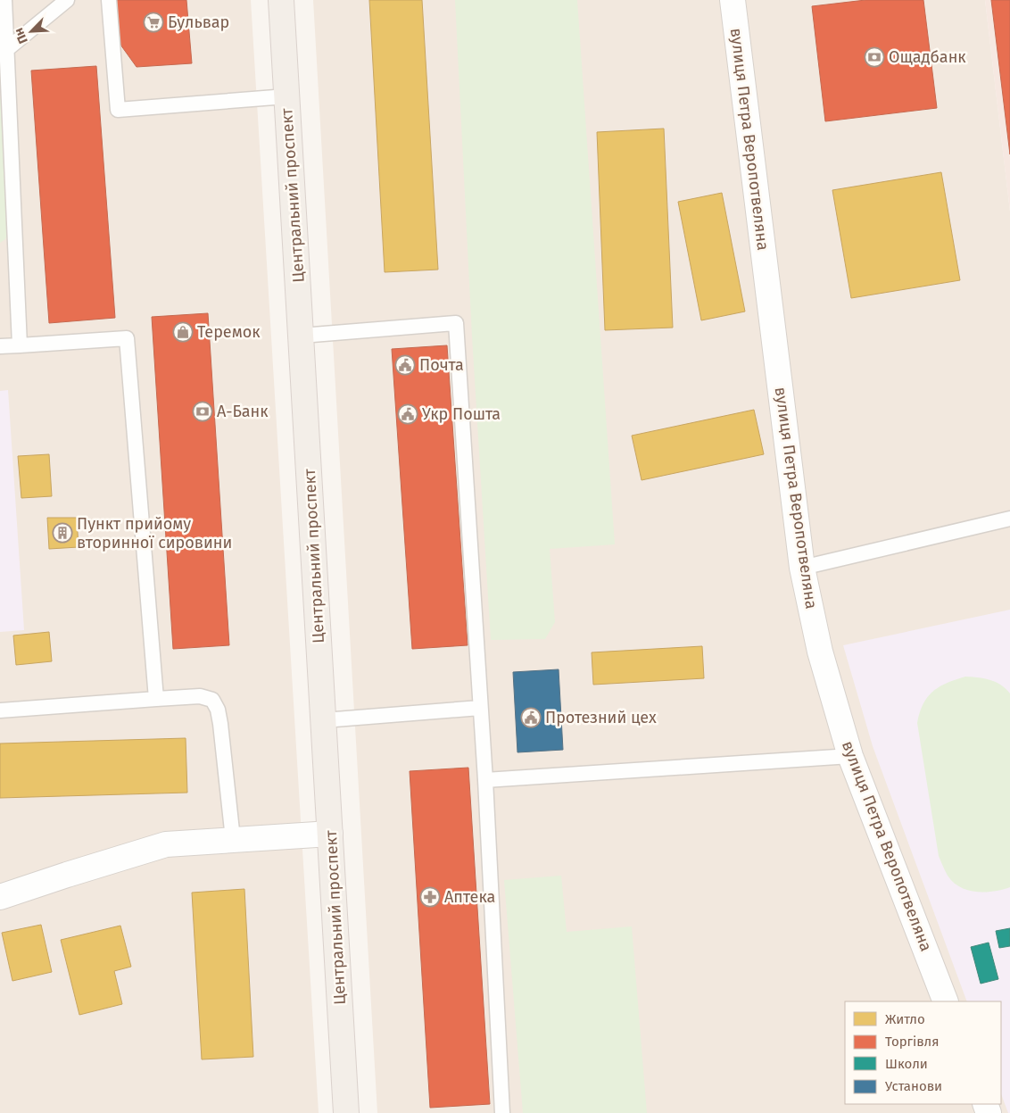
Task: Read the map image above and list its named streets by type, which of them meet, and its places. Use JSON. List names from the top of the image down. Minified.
{"streets":{"main road":["Центральний проспект"],"street":["вулиця Петра Веропотвеляна"]},"places":{"supermarket":["Бульвар"],"bank":["Ощадбанк","А-Банк"],"shop":["Теремок"],"public building":["Почта","Укр Пошта","Протезний цех"],"building":["Пункт прийому вторинної сировини"],"pharmacy":["Аптека"]},"legend":["Житло","Торгівля","Школи","Установи"],"north":"bottom left"}
